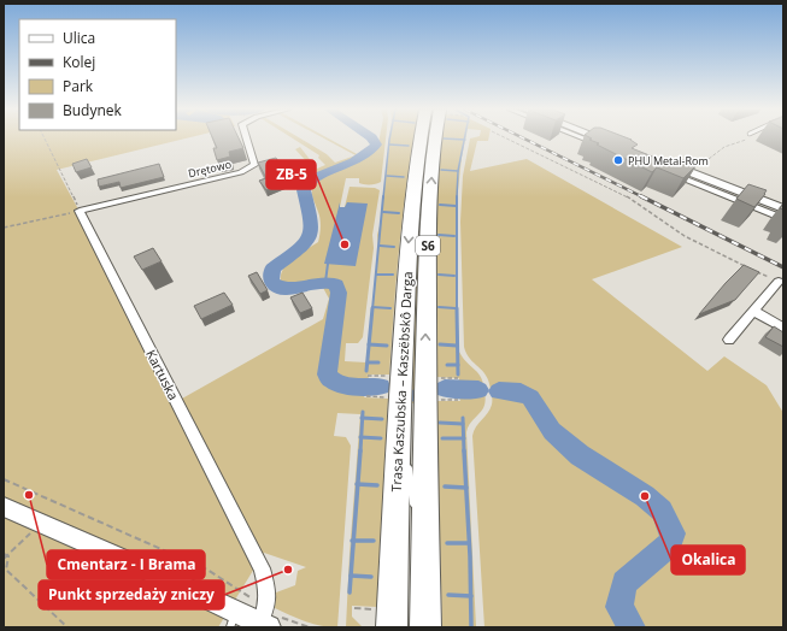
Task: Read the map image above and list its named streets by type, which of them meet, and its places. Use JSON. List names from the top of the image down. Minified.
{"streets":{"highway":["S6","Trasa Kaszubska – Kaszëbskô Darga"],"street":["Drętowo","Kartuska"]},"crossings":[["Drętowo","Kartuska"]],"places":["PHU Metal-Rom","ZB-5","Cmentarz - I Brama","Okalica","Punkt sprzedaży zniczy"],"legend":["Ulica","Kolej","Park","Budynek"]}
